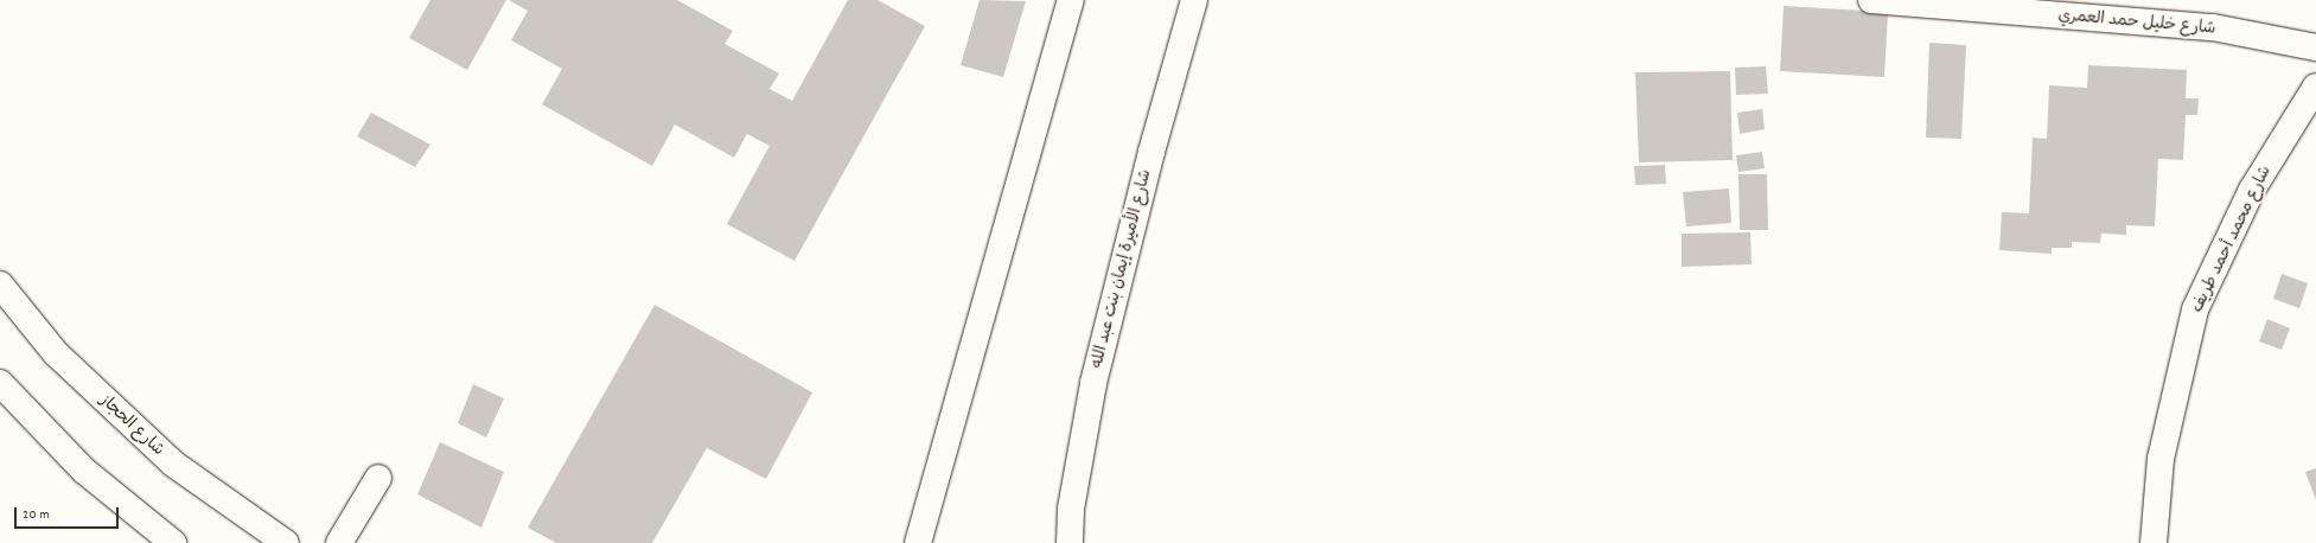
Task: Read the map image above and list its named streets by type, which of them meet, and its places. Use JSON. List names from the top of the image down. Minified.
{"streets":{"street":["شارع خليل حمد العمري","شارع محمد أحمد طريف","شارع الأميرة إيمان بنت عبد الله","شارع الحجاز"]},"scale_bar":"20 m"}
